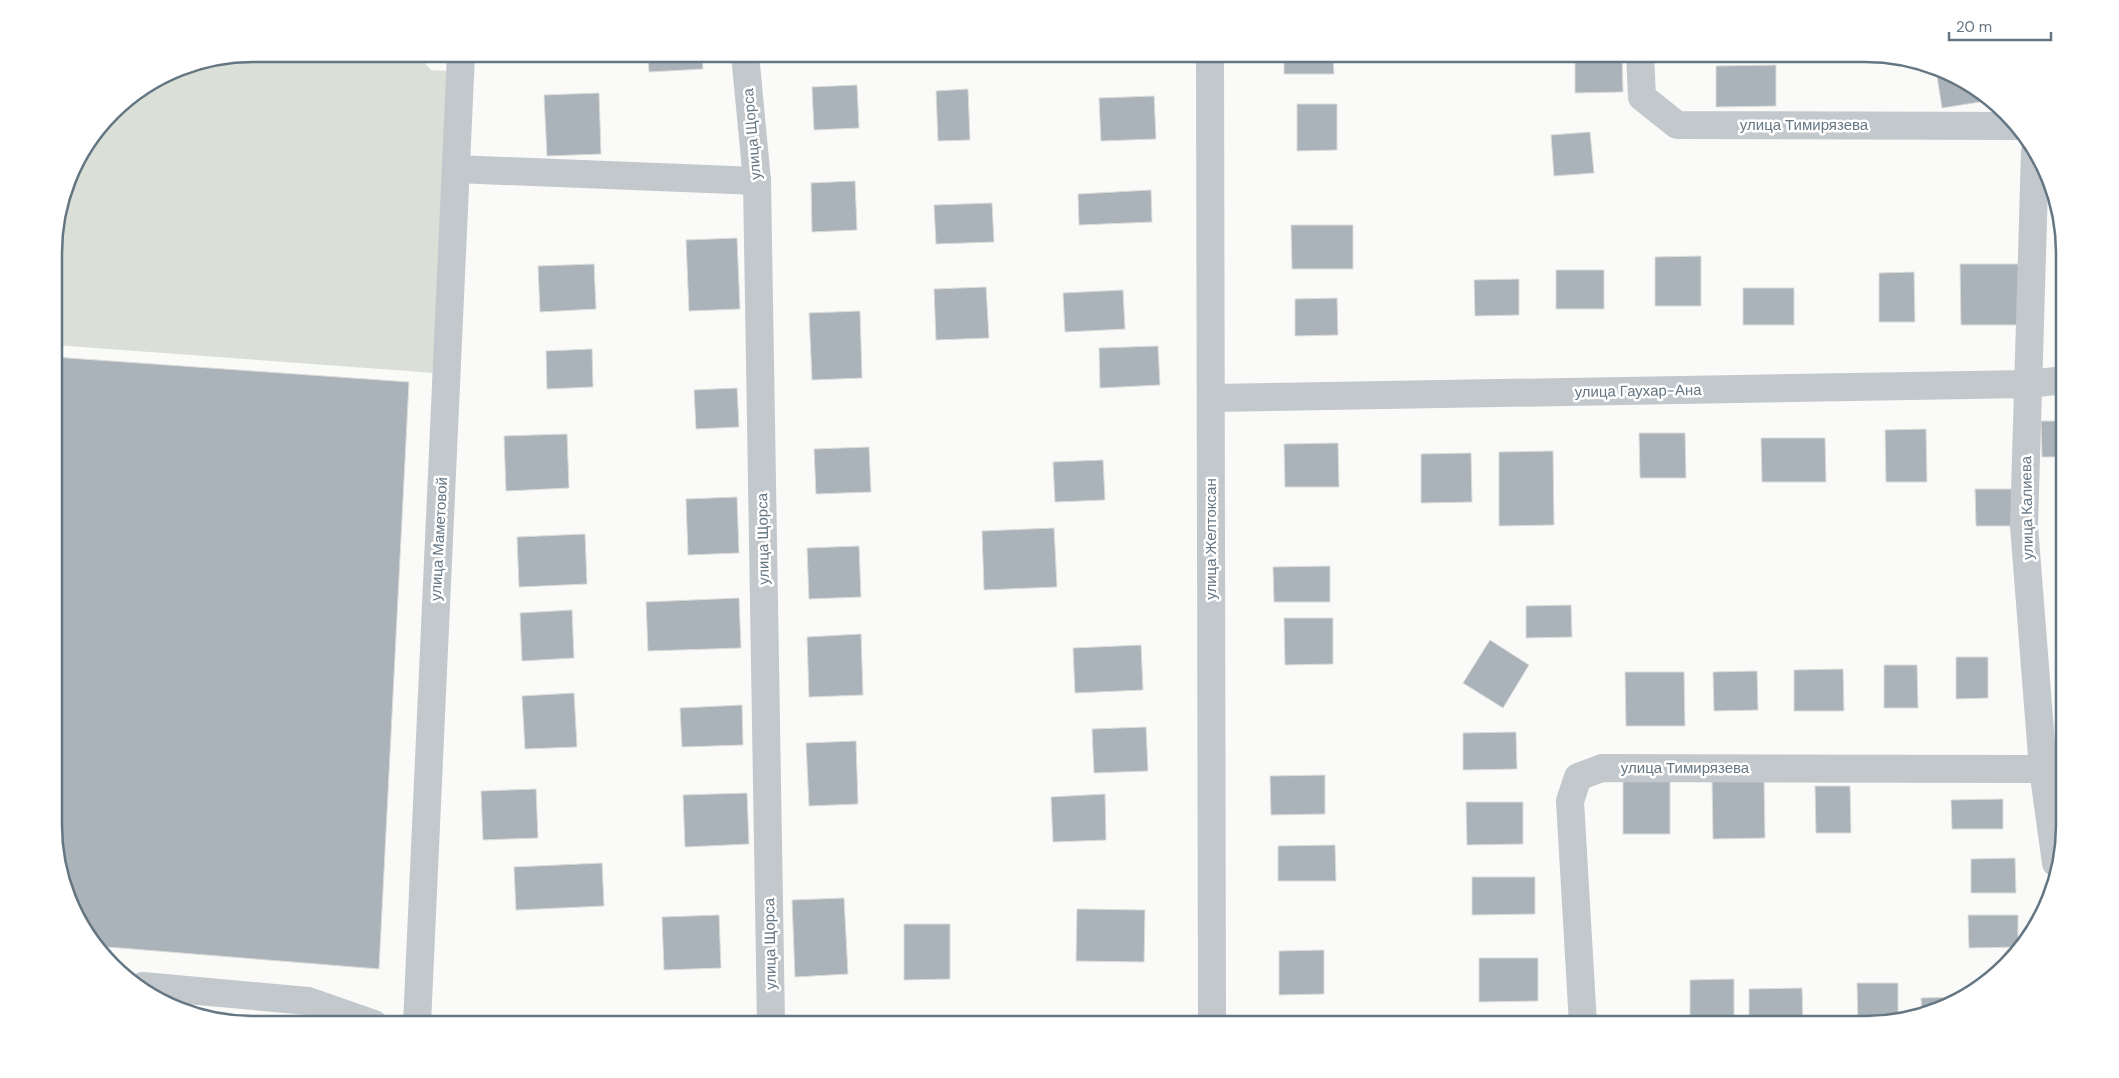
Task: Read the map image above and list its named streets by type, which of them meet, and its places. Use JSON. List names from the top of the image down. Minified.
{"streets":{"street":["улица Тимирязева","улица Щорса","улица Гаухар-Ана","улица Калиева","улица Маметовой","улица Желтоксан"]},"crossings":[["улица Тимирязева","улица Калиева"],["улица Гаухар-Ана","улица Калиева"],["улица Гаухар-Ана","улица Желтоксан"]],"scale_bar":"20 m"}
